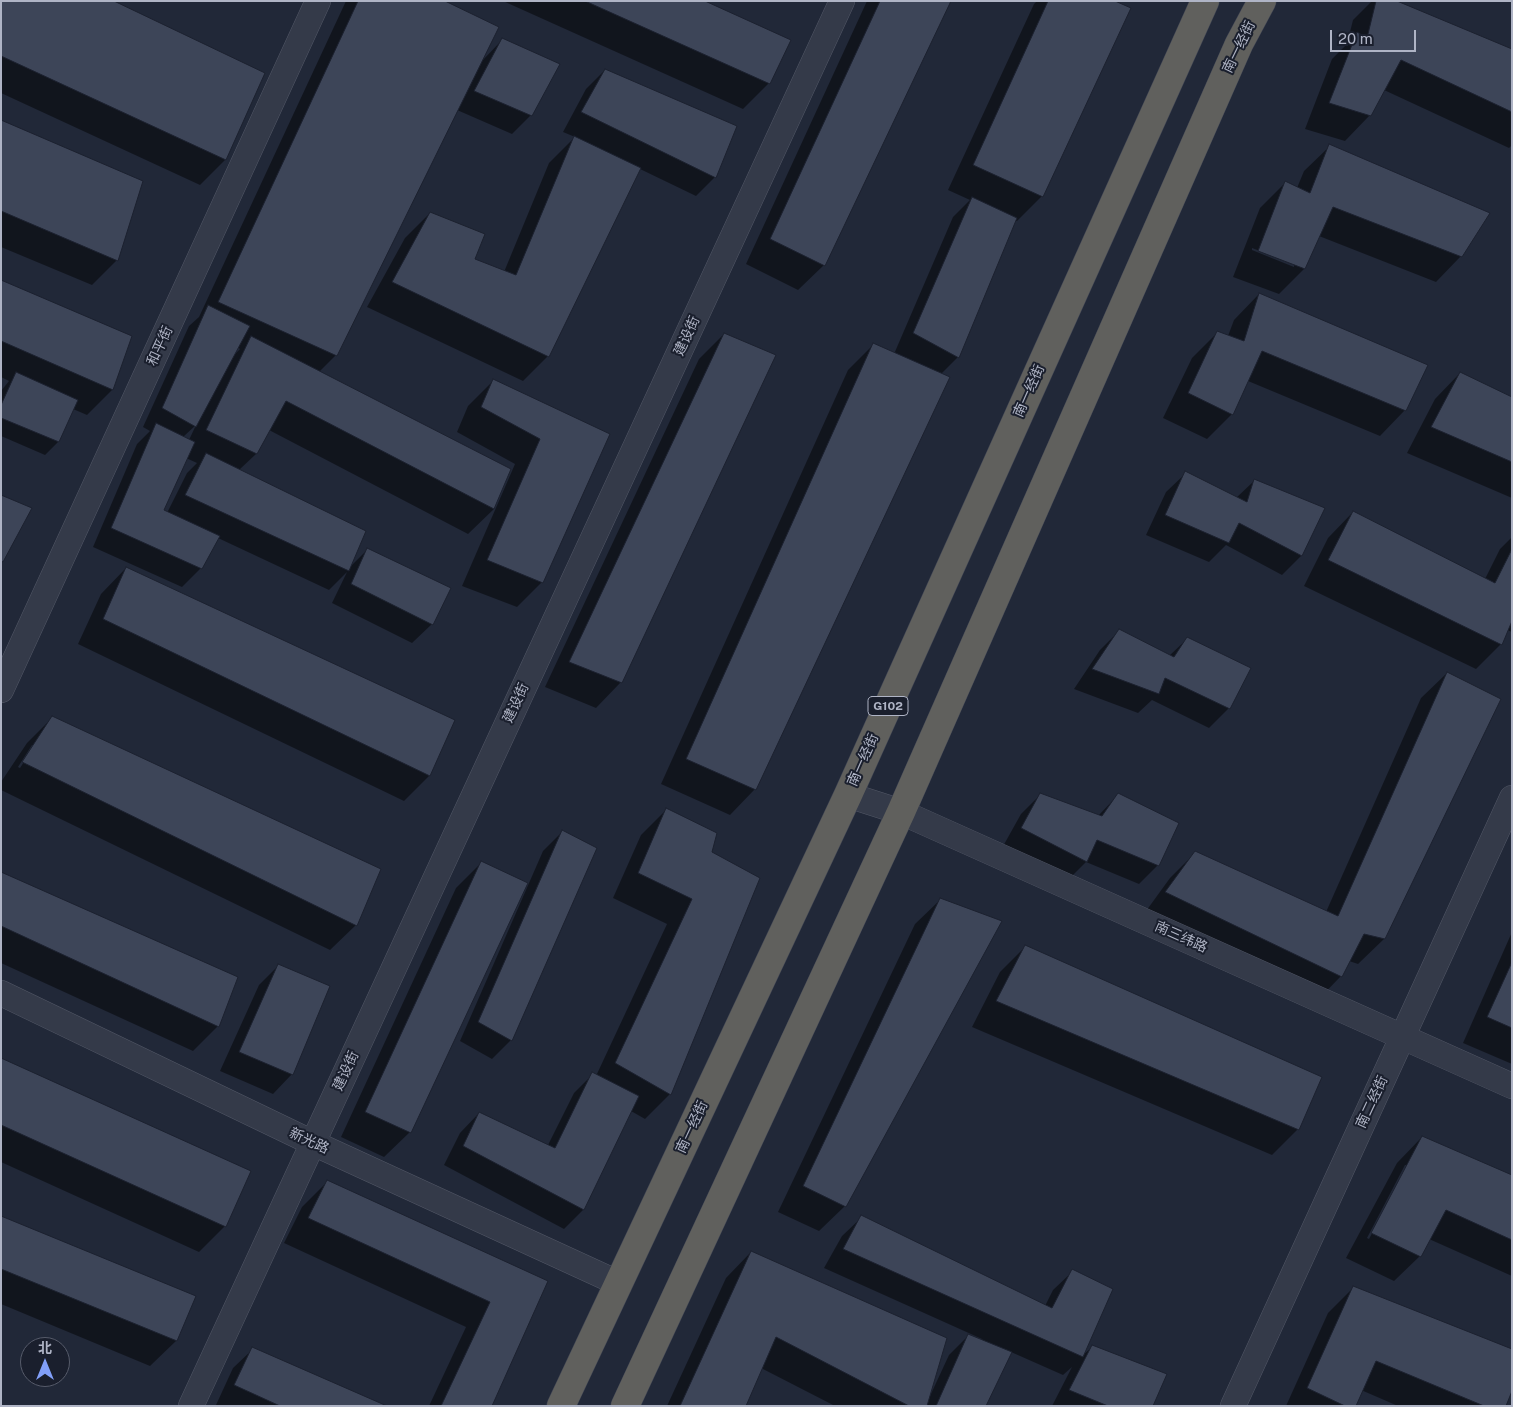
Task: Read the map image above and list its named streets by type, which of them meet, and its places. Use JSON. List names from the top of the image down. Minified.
{"streets":{"highway":["南一经街","G102"],"street":["建设街","和平街","南三纬路","南二经街","新光路"]},"crossings":[["南一经街","南三纬路"],["南一经街","新光路"],["建设街","新光路"],["南三纬路","南二经街"]],"scale_bar":"20 m","north":"top"}
